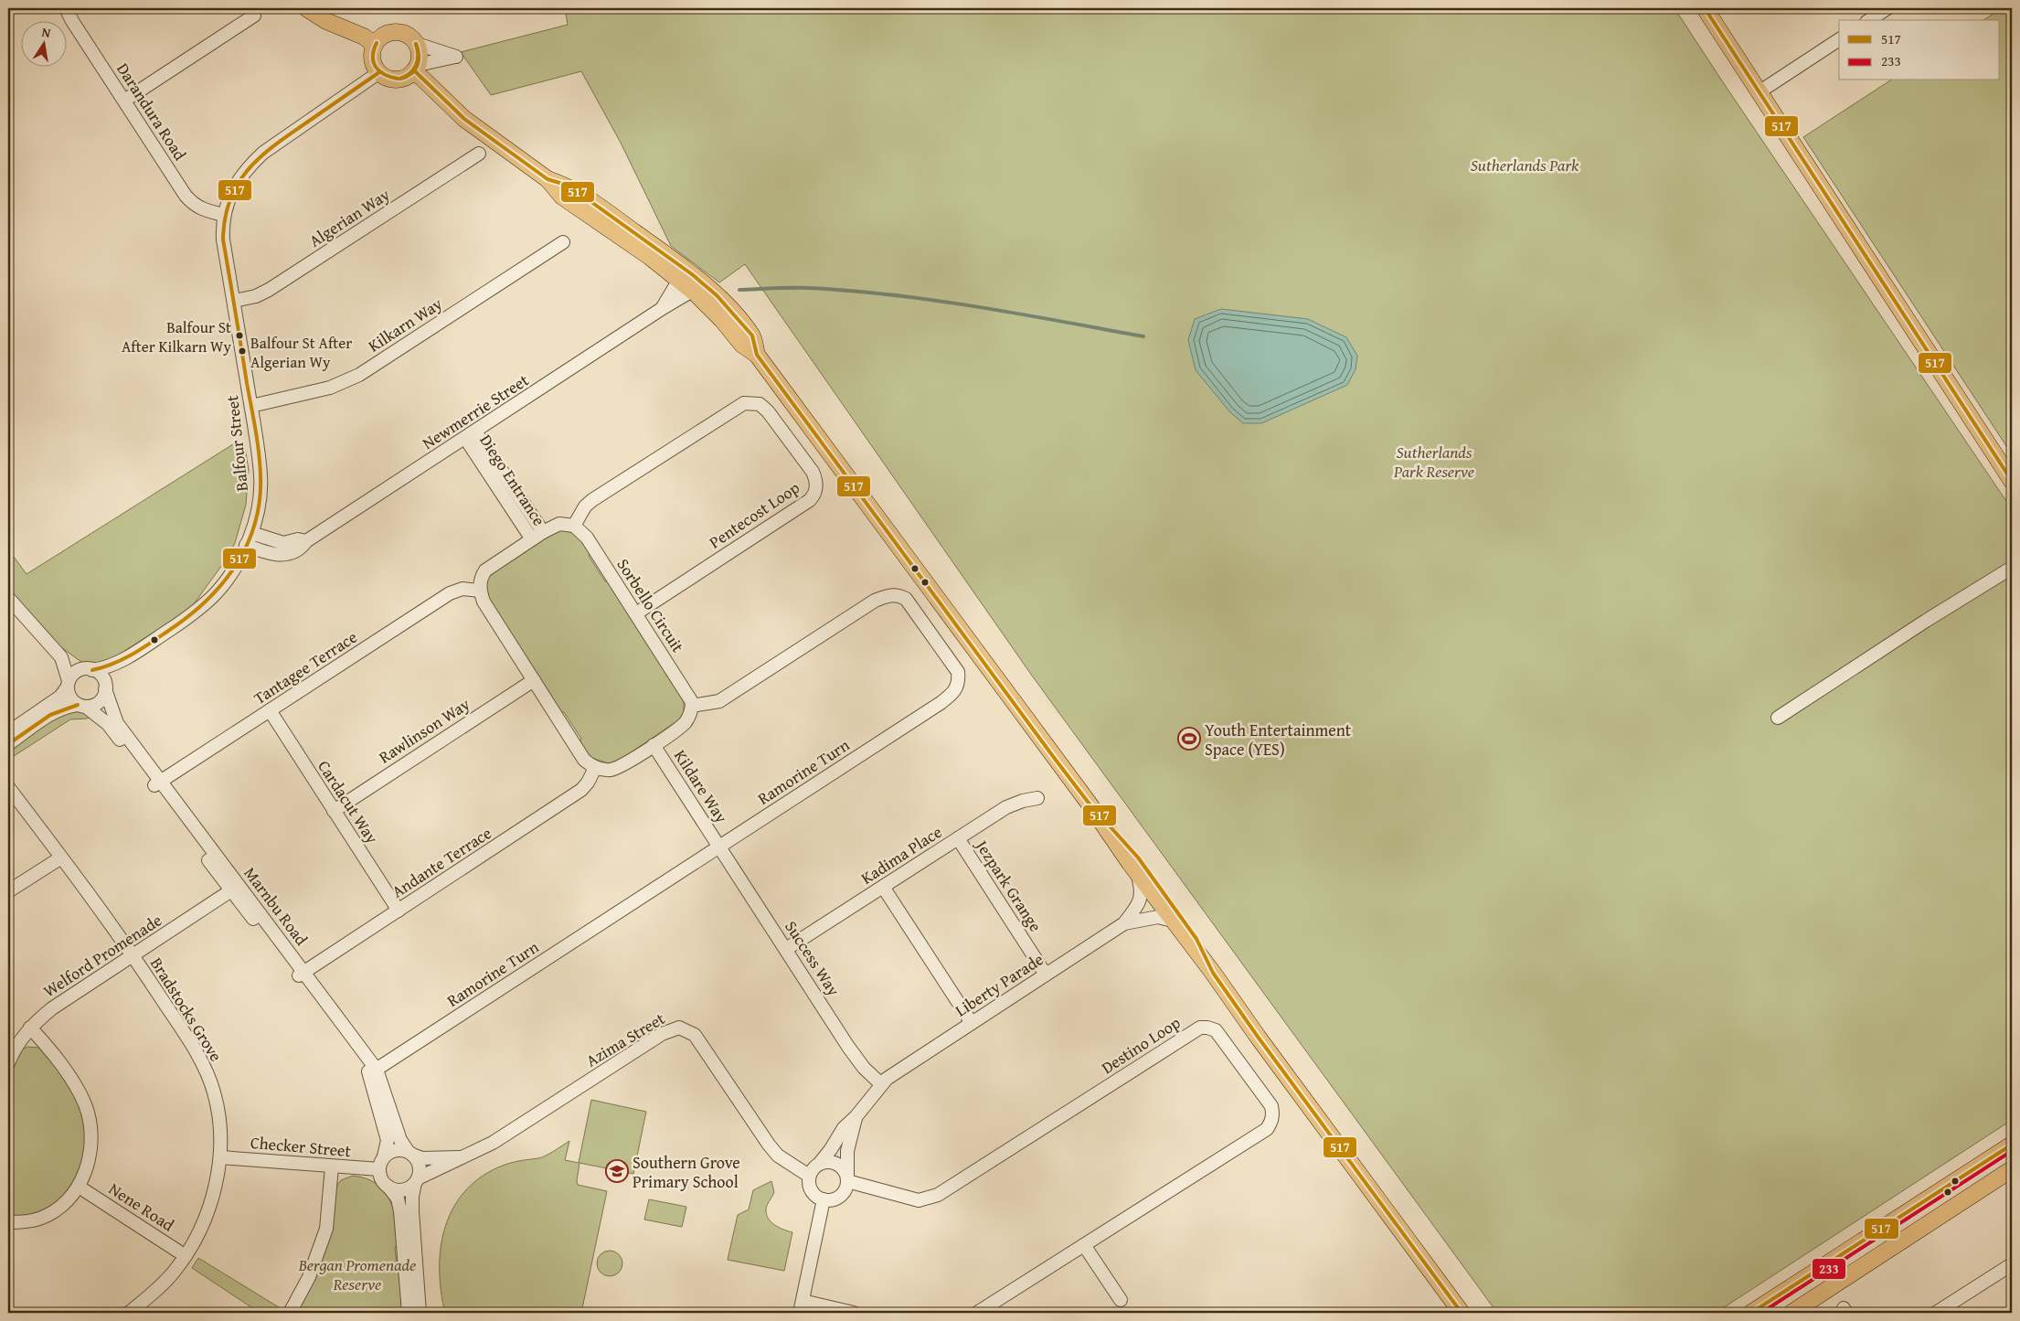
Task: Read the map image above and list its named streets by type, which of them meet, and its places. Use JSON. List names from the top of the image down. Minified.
{"streets":{"street":["Darandura Road","Algerian Way","Kilkarn Way","Newmerrie Street","Balfour Street","Diego Entrance","Pentecost Loop","Sorbello Circuit","Tantagee Terrace","Rawlinson Way","Ramorine Turn","Kildare Way","Cardacut Way","Kadima Place","Andante Terrace","Jezpark Grange","Marnbu Road","Welford Promenade","Success Way","Liberty Parade","Bradstocks Grove","Azima Street","Destino Loop","Checker Street","Nene Road"]},"crossings":[["Darandura Road","Balfour Street"],["Algerian Way","Balfour Street"],["Kilkarn Way","Balfour Street"],["Newmerrie Street","Balfour Street"],["Newmerrie Street","Diego Entrance"],["Balfour Street","Marnbu Road"],["Pentecost Loop","Sorbello Circuit"],["Sorbello Circuit","Ramorine Turn"],["Tantagee Terrace","Cardacut Way"],["Tantagee Terrace","Marnbu Road"],["Rawlinson Way","Cardacut Way"],["Ramorine Turn","Kildare Way"],["Ramorine Turn","Marnbu Road"],["Ramorine Turn","Success Way"],["Kildare Way","Success Way"],["Cardacut Way","Andante Terrace"],["Kadima Place","Jezpark Grange"],["Kadima Place","Success Way"],["Andante Terrace","Marnbu Road"],["Jezpark Grange","Liberty Parade"],["Marnbu Road","Welford Promenade"],["Marnbu Road","Azima Street"],["Marnbu Road","Checker Street"],["Welford Promenade","Bradstocks Grove"],["Success Way","Liberty Parade"],["Liberty Parade","Azima Street"],["Liberty Parade","Destino Loop"],["Bradstocks Grove","Checker Street"],["Bradstocks Grove","Nene Road"],["Azima Street","Destino Loop"],["Azima Street","Checker Street"]],"parks":["Sutherlands Park","Sutherlands Park Reserve","Bergan Promenade Reserve"],"places":{"other":["Balfour St After Kilkarn Wy","Balfour St After Algerian Wy"],"sports":["Youth Entertainment Space (YES)"],"school or university":["Southern Grove Primary School"]},"lines":["transit line 517","transit line 233"],"legend":["517","233"],"north":"top"}
